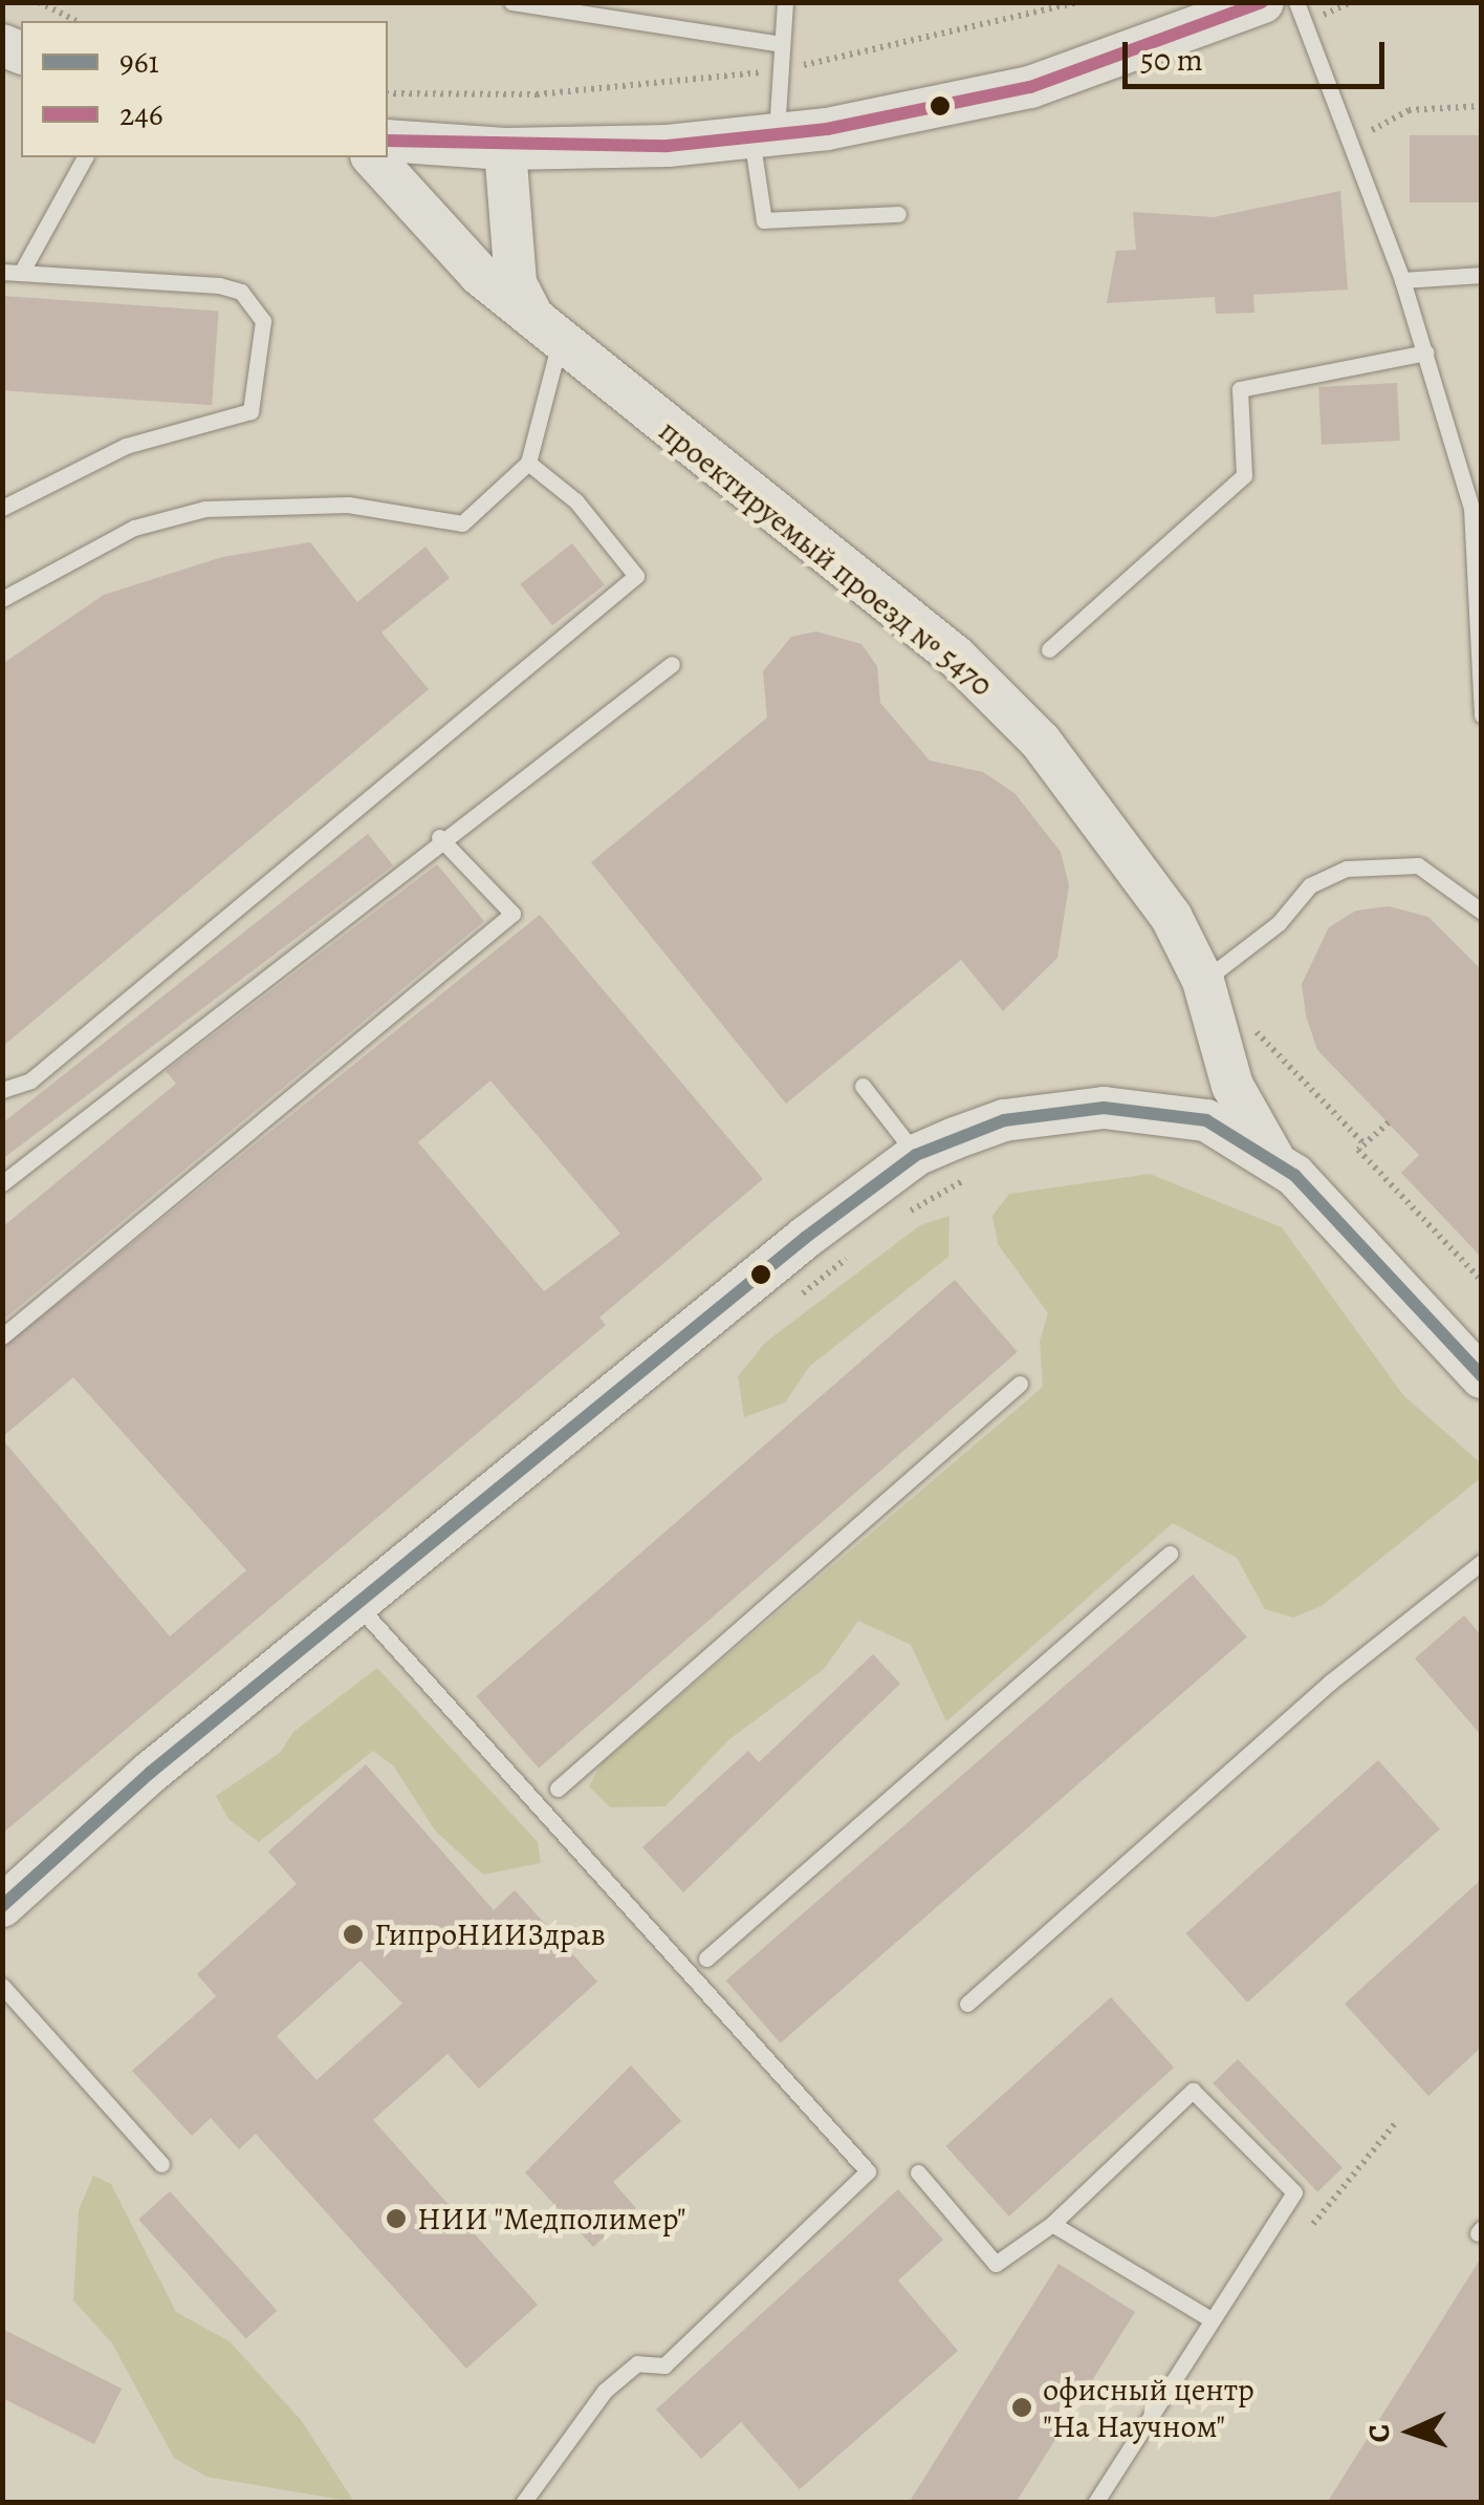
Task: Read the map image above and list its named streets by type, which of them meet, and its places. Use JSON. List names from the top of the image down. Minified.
{"streets":{"street":["проектируемый проезд № 5470"]},"places":["ГипроНИИЗдрав","НИИ \"Медполимер\"","офисный центр \"На Научном\""],"lines":["transit line 246","transit line 961"],"legend":["961","246"],"scale_bar":"50 m","north":"left"}
